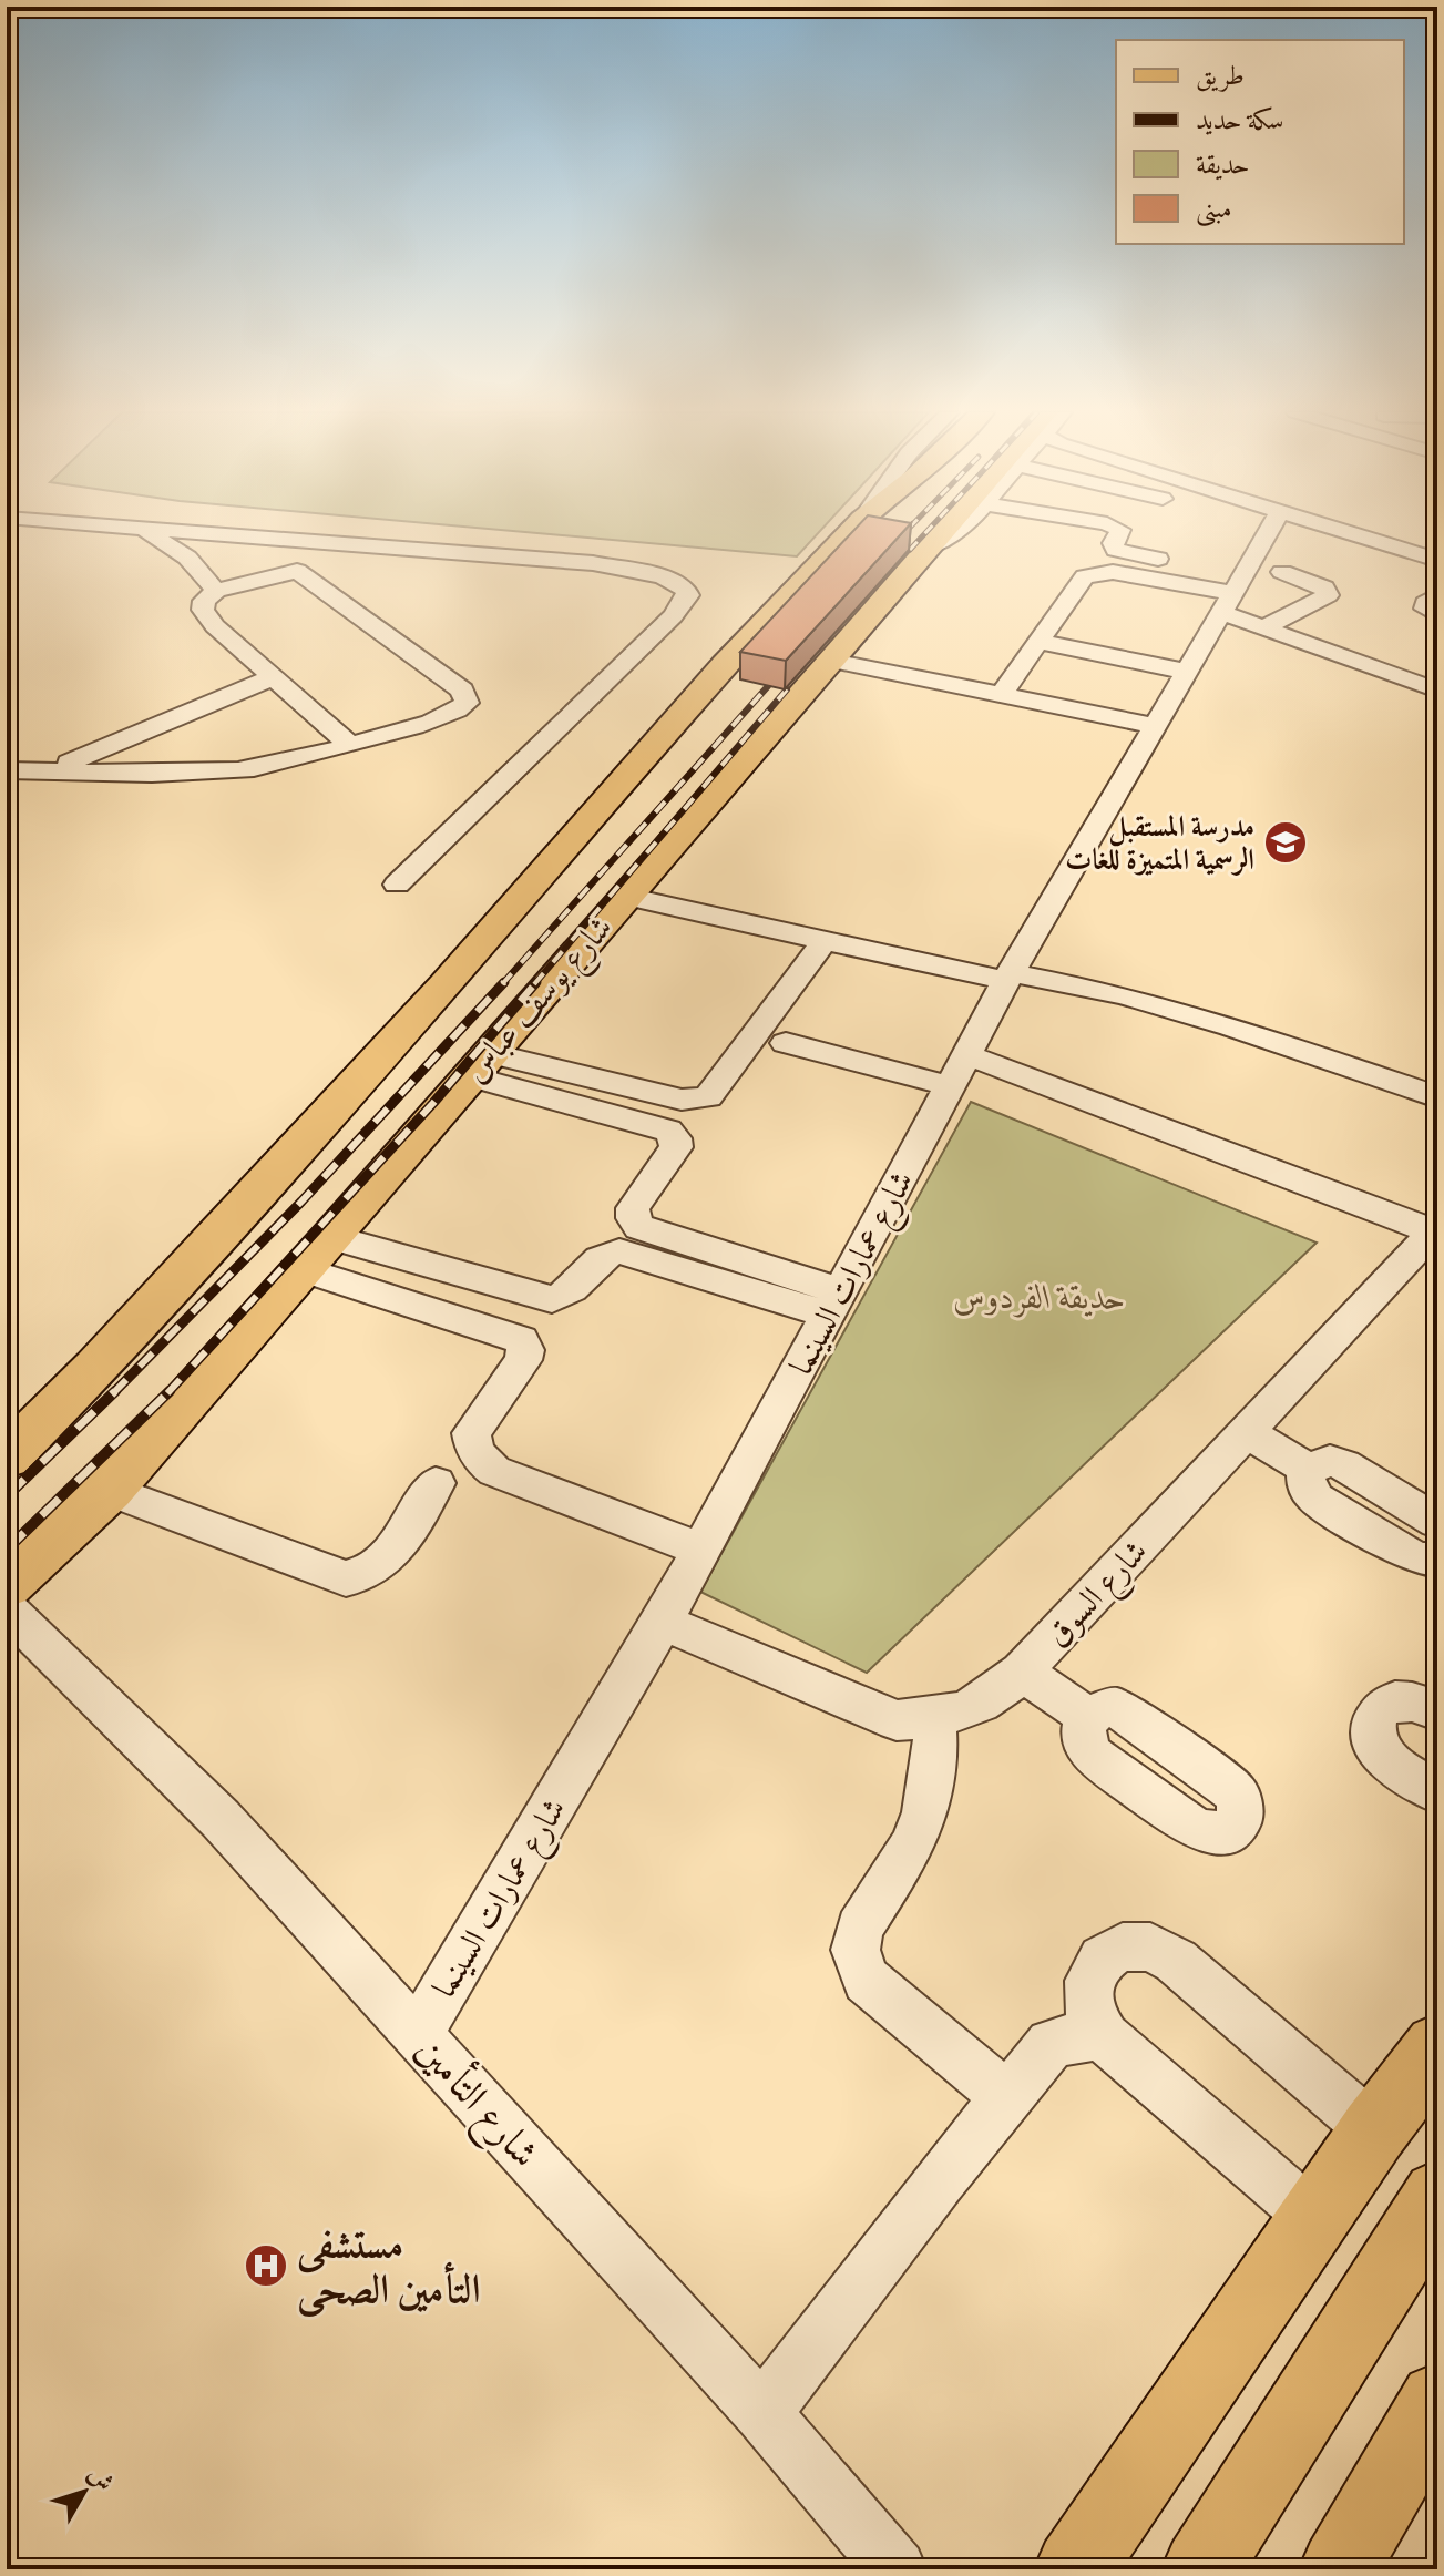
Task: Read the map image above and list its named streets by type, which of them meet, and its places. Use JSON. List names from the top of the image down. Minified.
{"streets":{"main road":["شارع يوسف عباس"],"street":["شارع عمارات السينما","شارع السوق","شارع التأمين"]},"crossings":[["شارع عمارات السينما","شارع السوق"],["شارع عمارات السينما","شارع التأمين"]],"parks":["حديقة الفردوس"],"places":{"school or university":["مدرسة المستقبل الرسمية المتميزة للغات"],"hospital":["مستشفى التأمين الصحى"]},"legend":["طريق","سكة حديد","حديقة","مبنى"],"north":"top right"}
